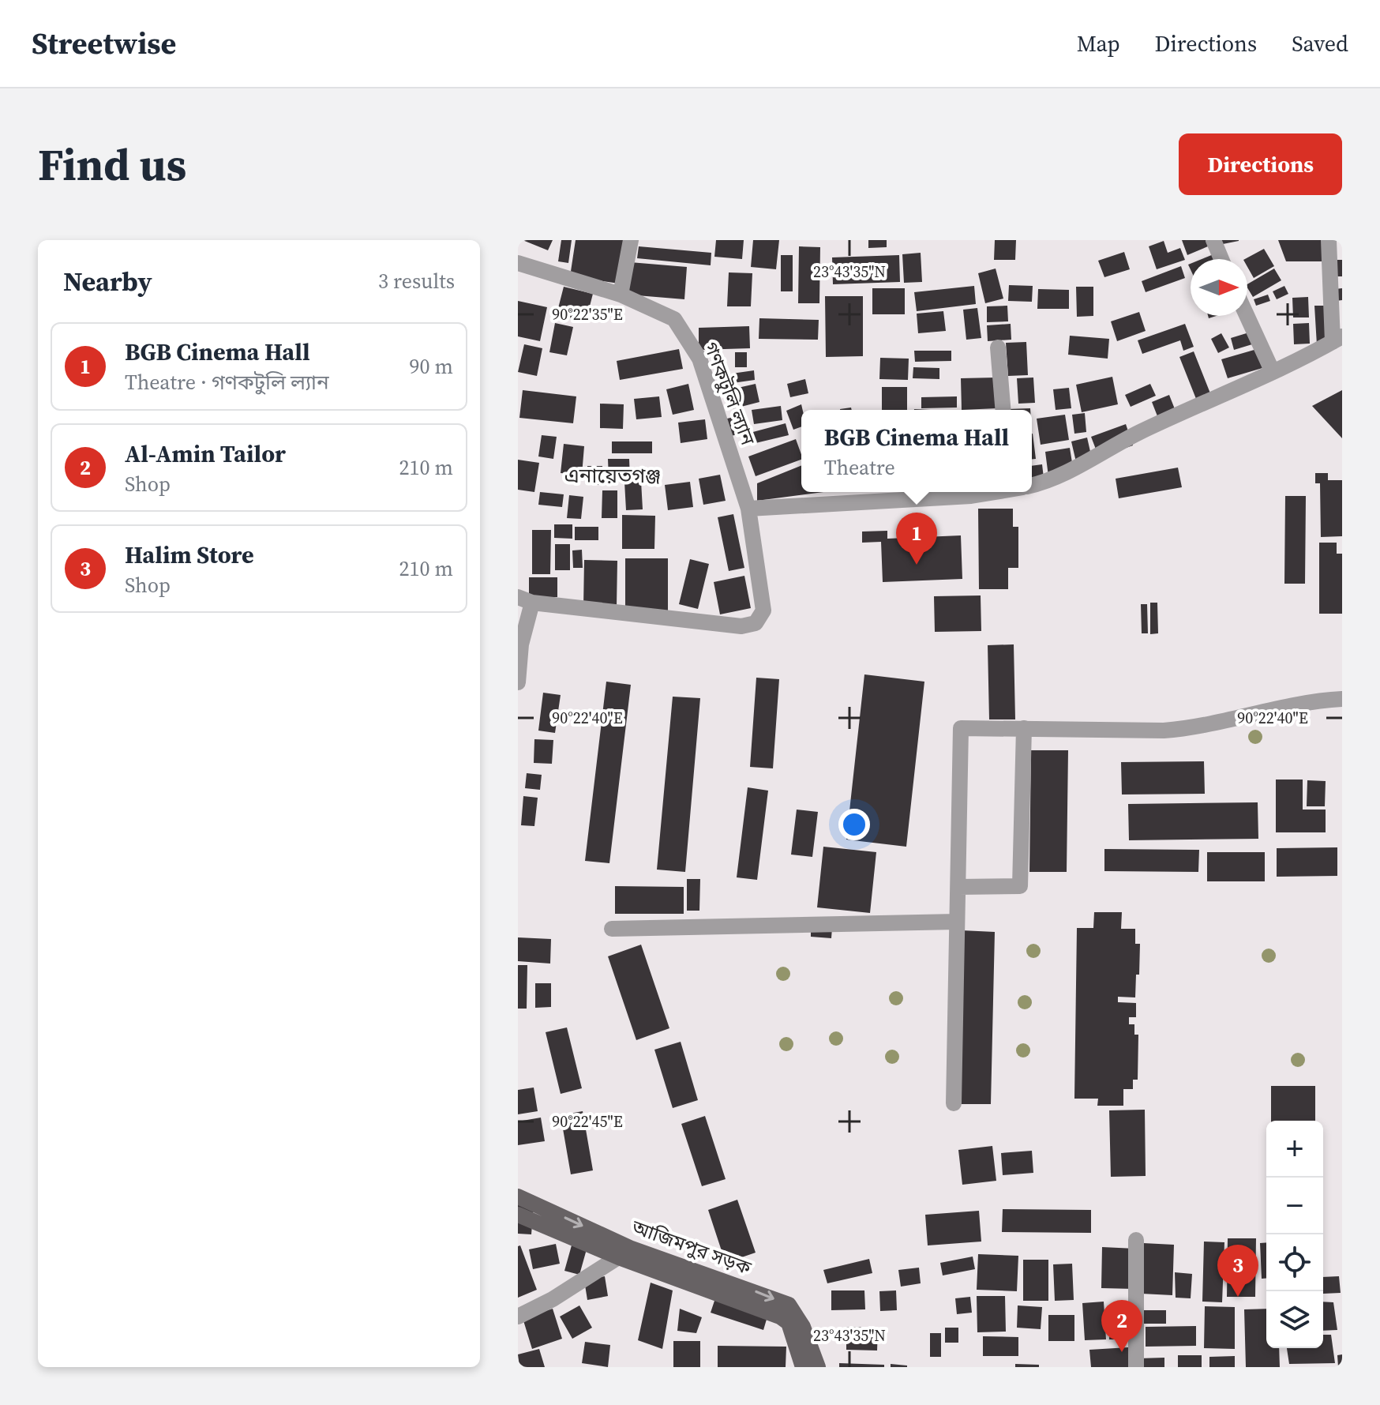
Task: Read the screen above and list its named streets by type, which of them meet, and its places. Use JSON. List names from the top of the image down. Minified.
{"streets":{"main road":["আজিমপুর সড়ক"],"street":["গণকটুলি ল্যান"]},"districts":["এনায়েতগঞ্জ"],"north":"right","page":{"header":"Streetwise","nav":["Map","Directions","Saved"],"buttons":"Directions","title":"Find us","heading":["Nearby","3 results"],"list":[{"mark":"1","name":"BGB Cinema Hall","note":"Theatre · গণকটুলি ল্যান","value":"90 m"},{"mark":"2","name":"Al-Amin Tailor","note":"Shop","value":"210 m"},{"mark":"3","name":"Halim Store","note":"Shop","value":"210 m"}],"popup":["BGB Cinema Hall","Theatre"],"pins":["1","3","2"],"map_buttons":["+","−"]},"coordinates":["23°43'35\"N","90°22'35\"E","90°22'40\"E","90°22'45\"E"]}
